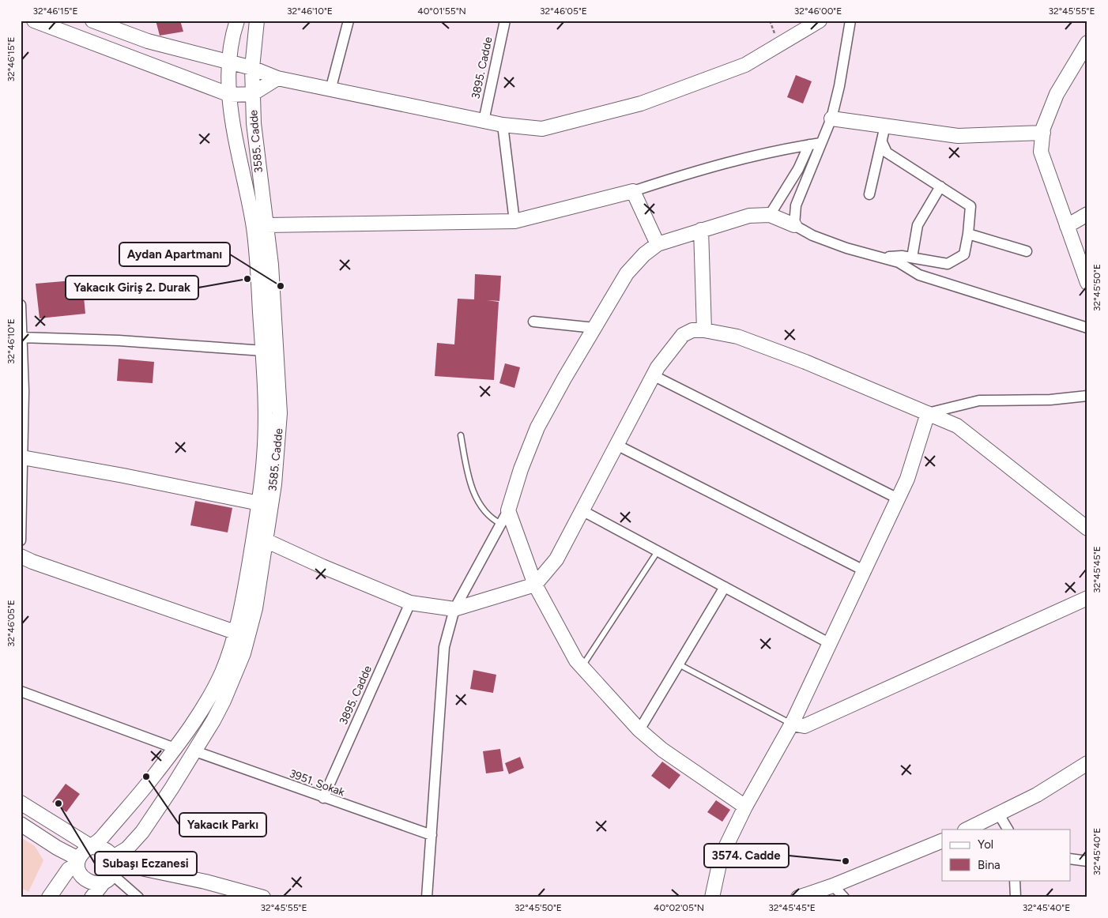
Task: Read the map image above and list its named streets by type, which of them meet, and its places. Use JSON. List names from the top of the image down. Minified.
{"streets":{"street":["3895. Cadde","3585. Cadde","3951. Sokak"]},"crossings":[["3895. Cadde","3951. Sokak"],["3585. Cadde","3951. Sokak"]],"places":["Yakacık Giriş 2. Durak","Aydan Apartmanı","Yakacık Parkı","Subaşı Eczanesi","3574. Cadde"],"legend":["Yol","Bina"],"coordinates":["32°46'15\"E","32°46'10\"E","40°01'55\"N","32°46'05\"E","32°46'00\"E","32°45'55\"E","32°45'50\"E","32°45'45\"E","32°45'40\"E","40°02'05\"N"]}
